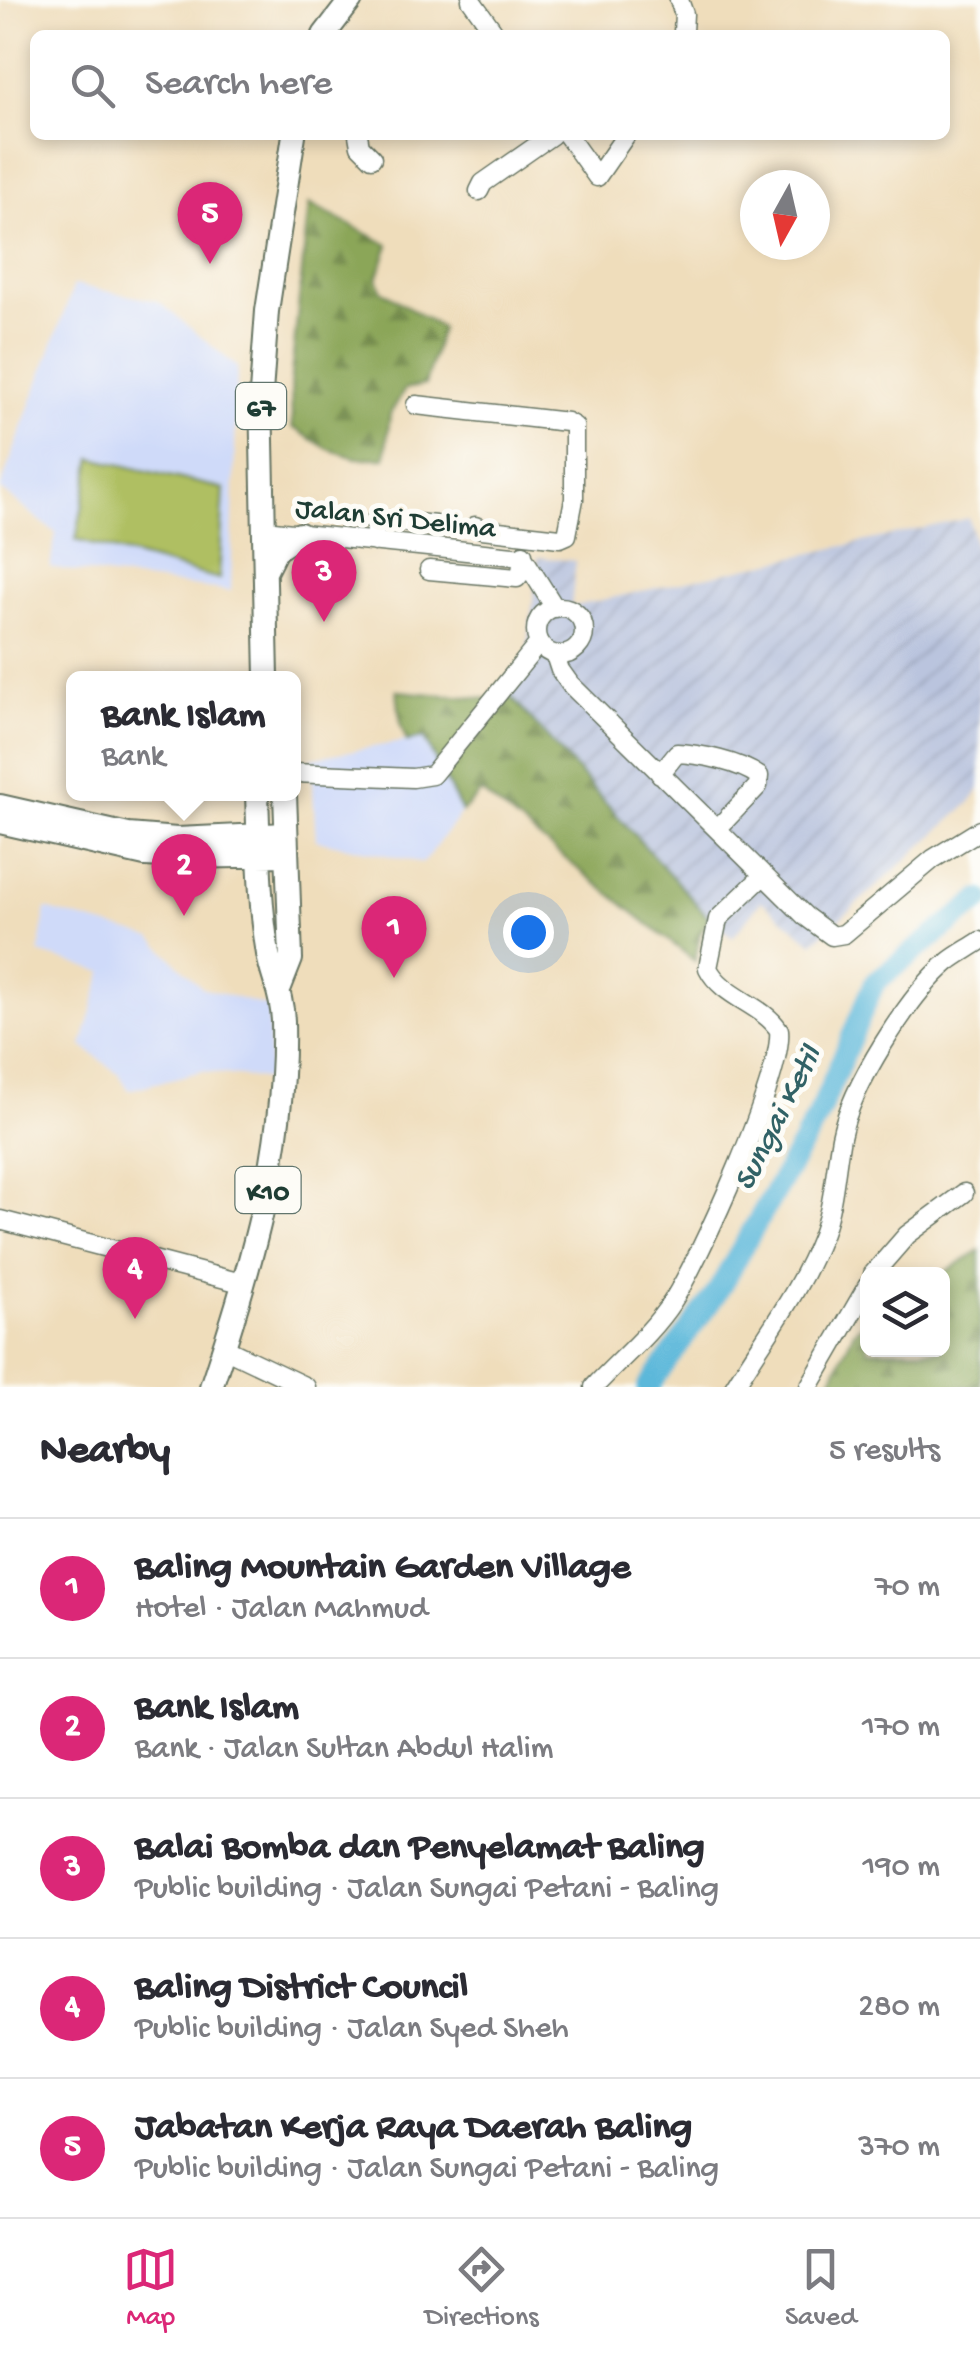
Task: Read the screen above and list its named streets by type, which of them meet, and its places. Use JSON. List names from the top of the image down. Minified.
{"streets":{"main road":["67","K10"],"street":["Jalan Sri Delima"]},"crossings":[["67","Jalan Sri Delima"]],"water":["Sungai Ketil"],"north":"bottom","page":{"search":"Search here","pins":["5","3","2","1","4"],"popup":["Bank Islam","Bank"],"heading":["Nearby","5 results"],"list":[{"mark":"1","name":"Baling Mountain Garden Village","note":"Hotel · Jalan Mahmud","value":"70 m"},{"mark":"2","name":"Bank Islam","note":"Bank · Jalan Sultan Abdul Halim","value":"170 m"},{"mark":"3","name":"Balai Bomba dan Penyelamat Baling","note":"Public building · Jalan Sungai Petani - Baling","value":"190 m"},{"mark":"4","name":"Baling District Council","note":"Public building · Jalan Syed Sheh","value":"280 m"},{"mark":"5","name":"Jabatan Kerja Raya Daerah Baling","note":"Public building · Jalan Sungai Petani - Baling","value":"370 m"}],"nav":["Map","Directions","Saved"]}}
